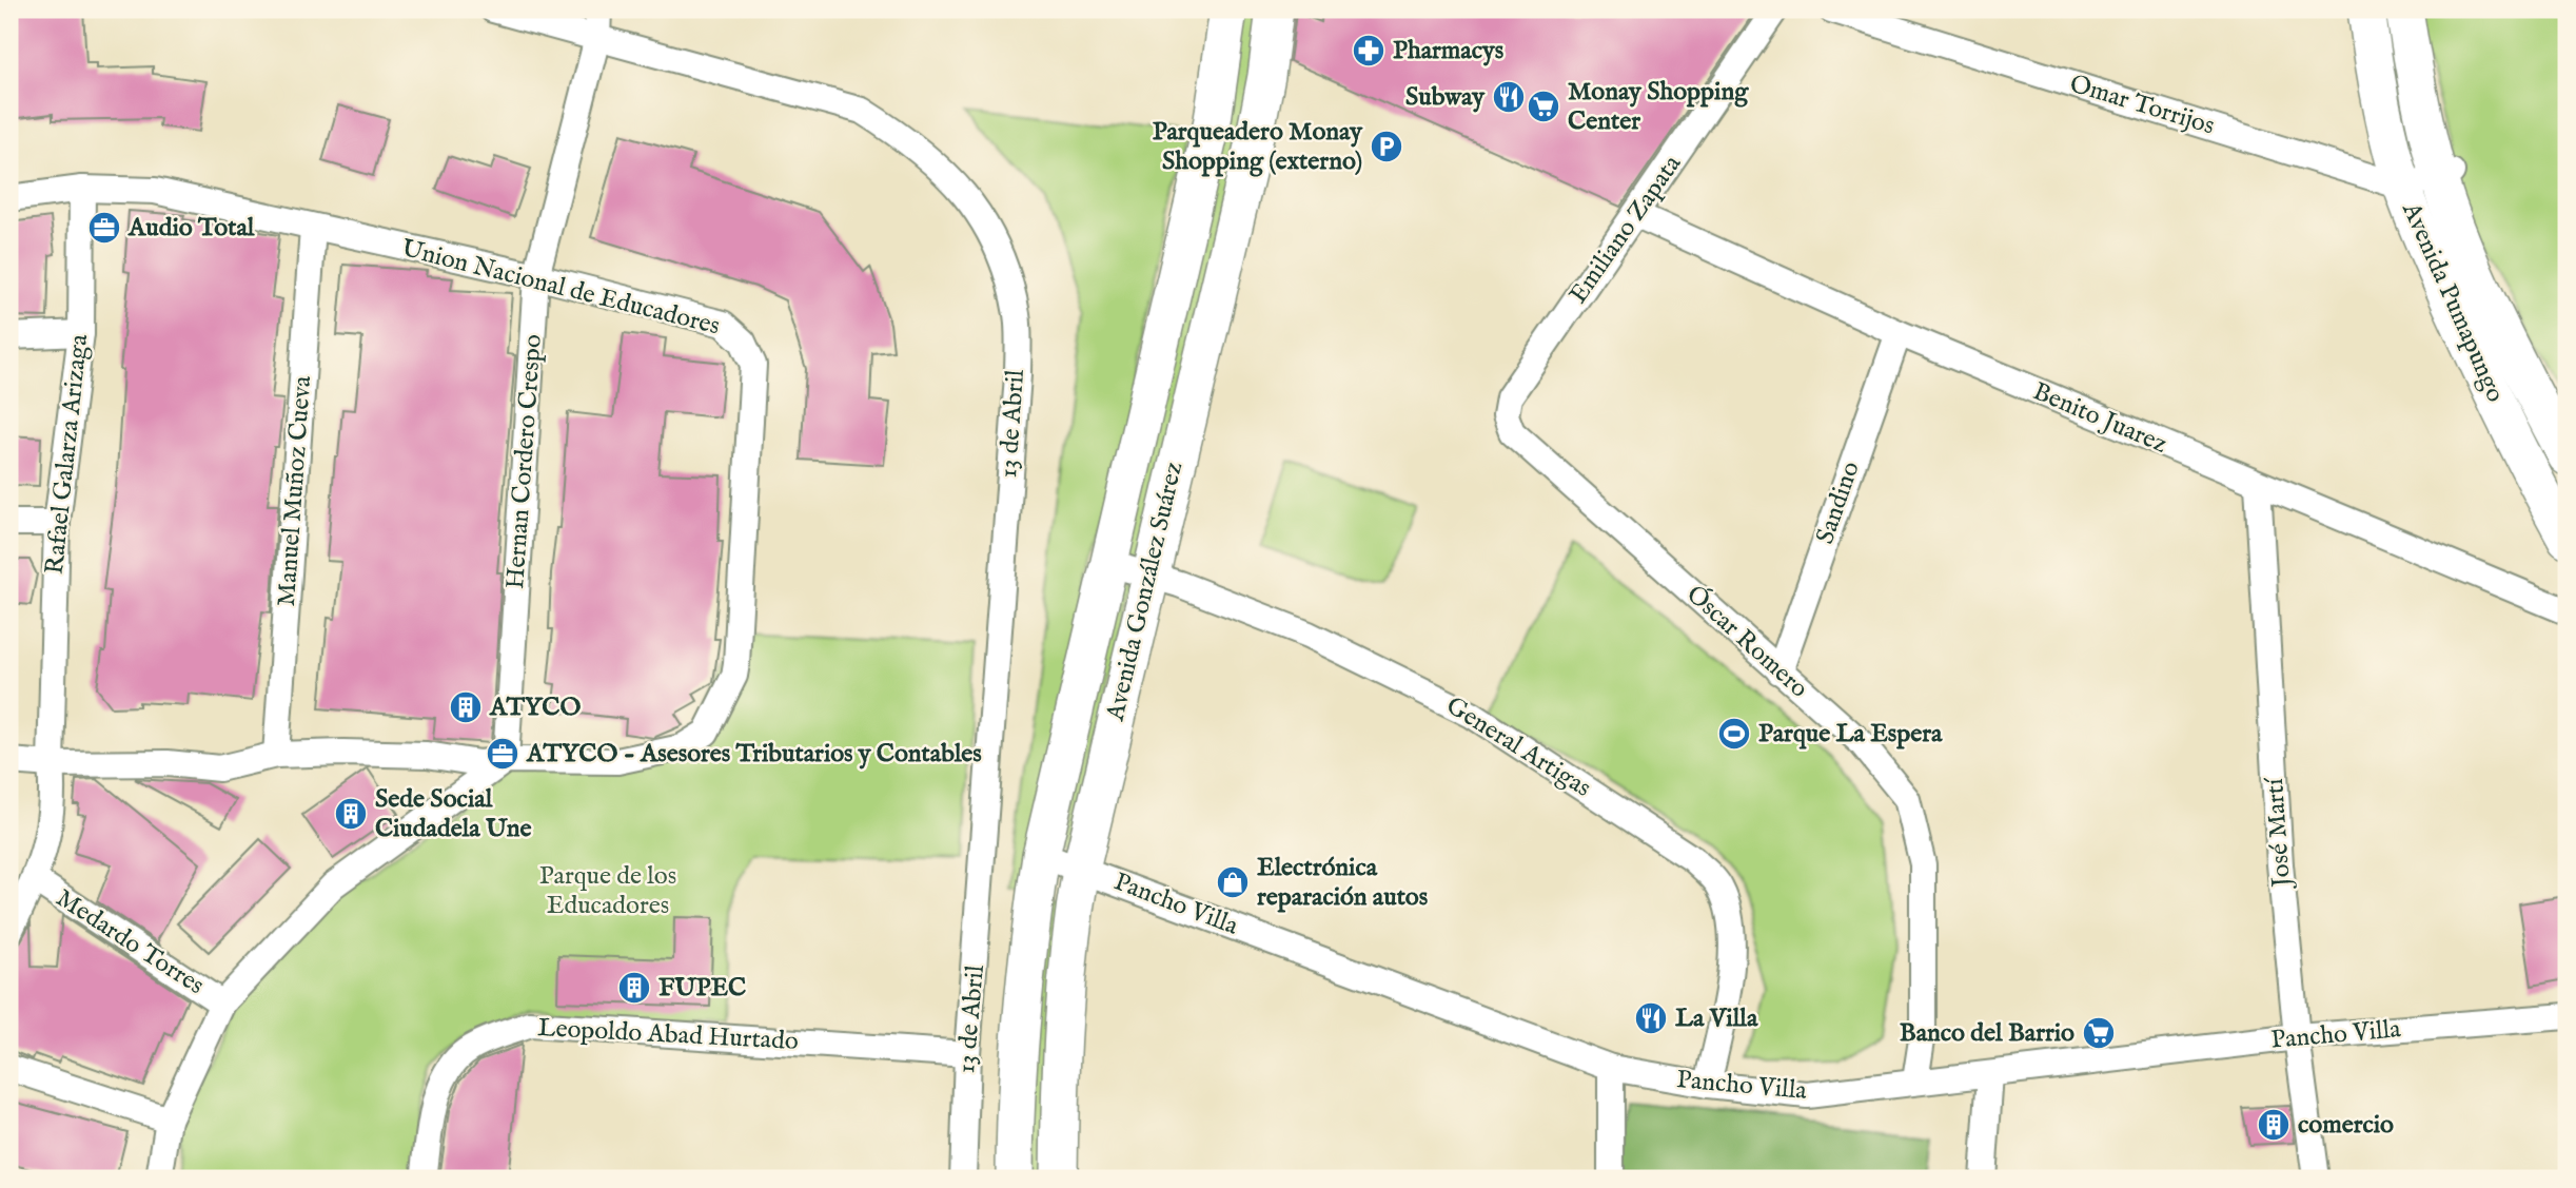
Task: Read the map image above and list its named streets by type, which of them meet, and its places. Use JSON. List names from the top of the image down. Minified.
{"streets":{"main road":["Avenida Pumapungo","Avenida González Suárez"],"street":["Omar Torrijos","Emiliano Zapata","Union Nacional de Educadores","Benito Juarez","13 de Abril","Rafael Galarza Arizaga","Hernan Cordero Crespo","Manuel Muñoz Cueva","Sandino","Óscar Romero","General Artigas","José Martí","Pancho Villa","Medardo Torres","Leopoldo Abad Hurtado"]},"crossings":[["Omar Torrijos","Avenida Pumapungo"],["Emiliano Zapata","Benito Juarez"],["Emiliano Zapata","Óscar Romero"],["Union Nacional de Educadores","Rafael Galarza Arizaga"],["Union Nacional de Educadores","Hernan Cordero Crespo"],["Union Nacional de Educadores","Manuel Muñoz Cueva"],["Benito Juarez","Sandino"],["Benito Juarez","José Martí"],["13 de Abril","Hernan Cordero Crespo"],["13 de Abril","Leopoldo Abad Hurtado"],["Rafael Galarza Arizaga","Medardo Torres"],["Sandino","Óscar Romero"],["Avenida González Suárez","General Artigas"],["Avenida González Suárez","Pancho Villa"],["Óscar Romero","Pancho Villa"],["General Artigas","Pancho Villa"],["José Martí","Pancho Villa"]],"parks":["Parque de los Educadores"],"places":{"pharmacy":["Pharmacys"],"restaurant":["Subway","La Villa"],"supermarket":["Monay Shopping Center","Banco del Barrio"],"parking":["Parqueadero Monay Shopping (externo)"],"office":["Audio Total","ATYCO - Asesores Tributarios y Contables"],"building":["ATYCO","Sede Social Ciudadela Une","FUPEC","comercio"],"sports":["Parque La Espera"],"shop":["Electrónica reparación autos"]}}
